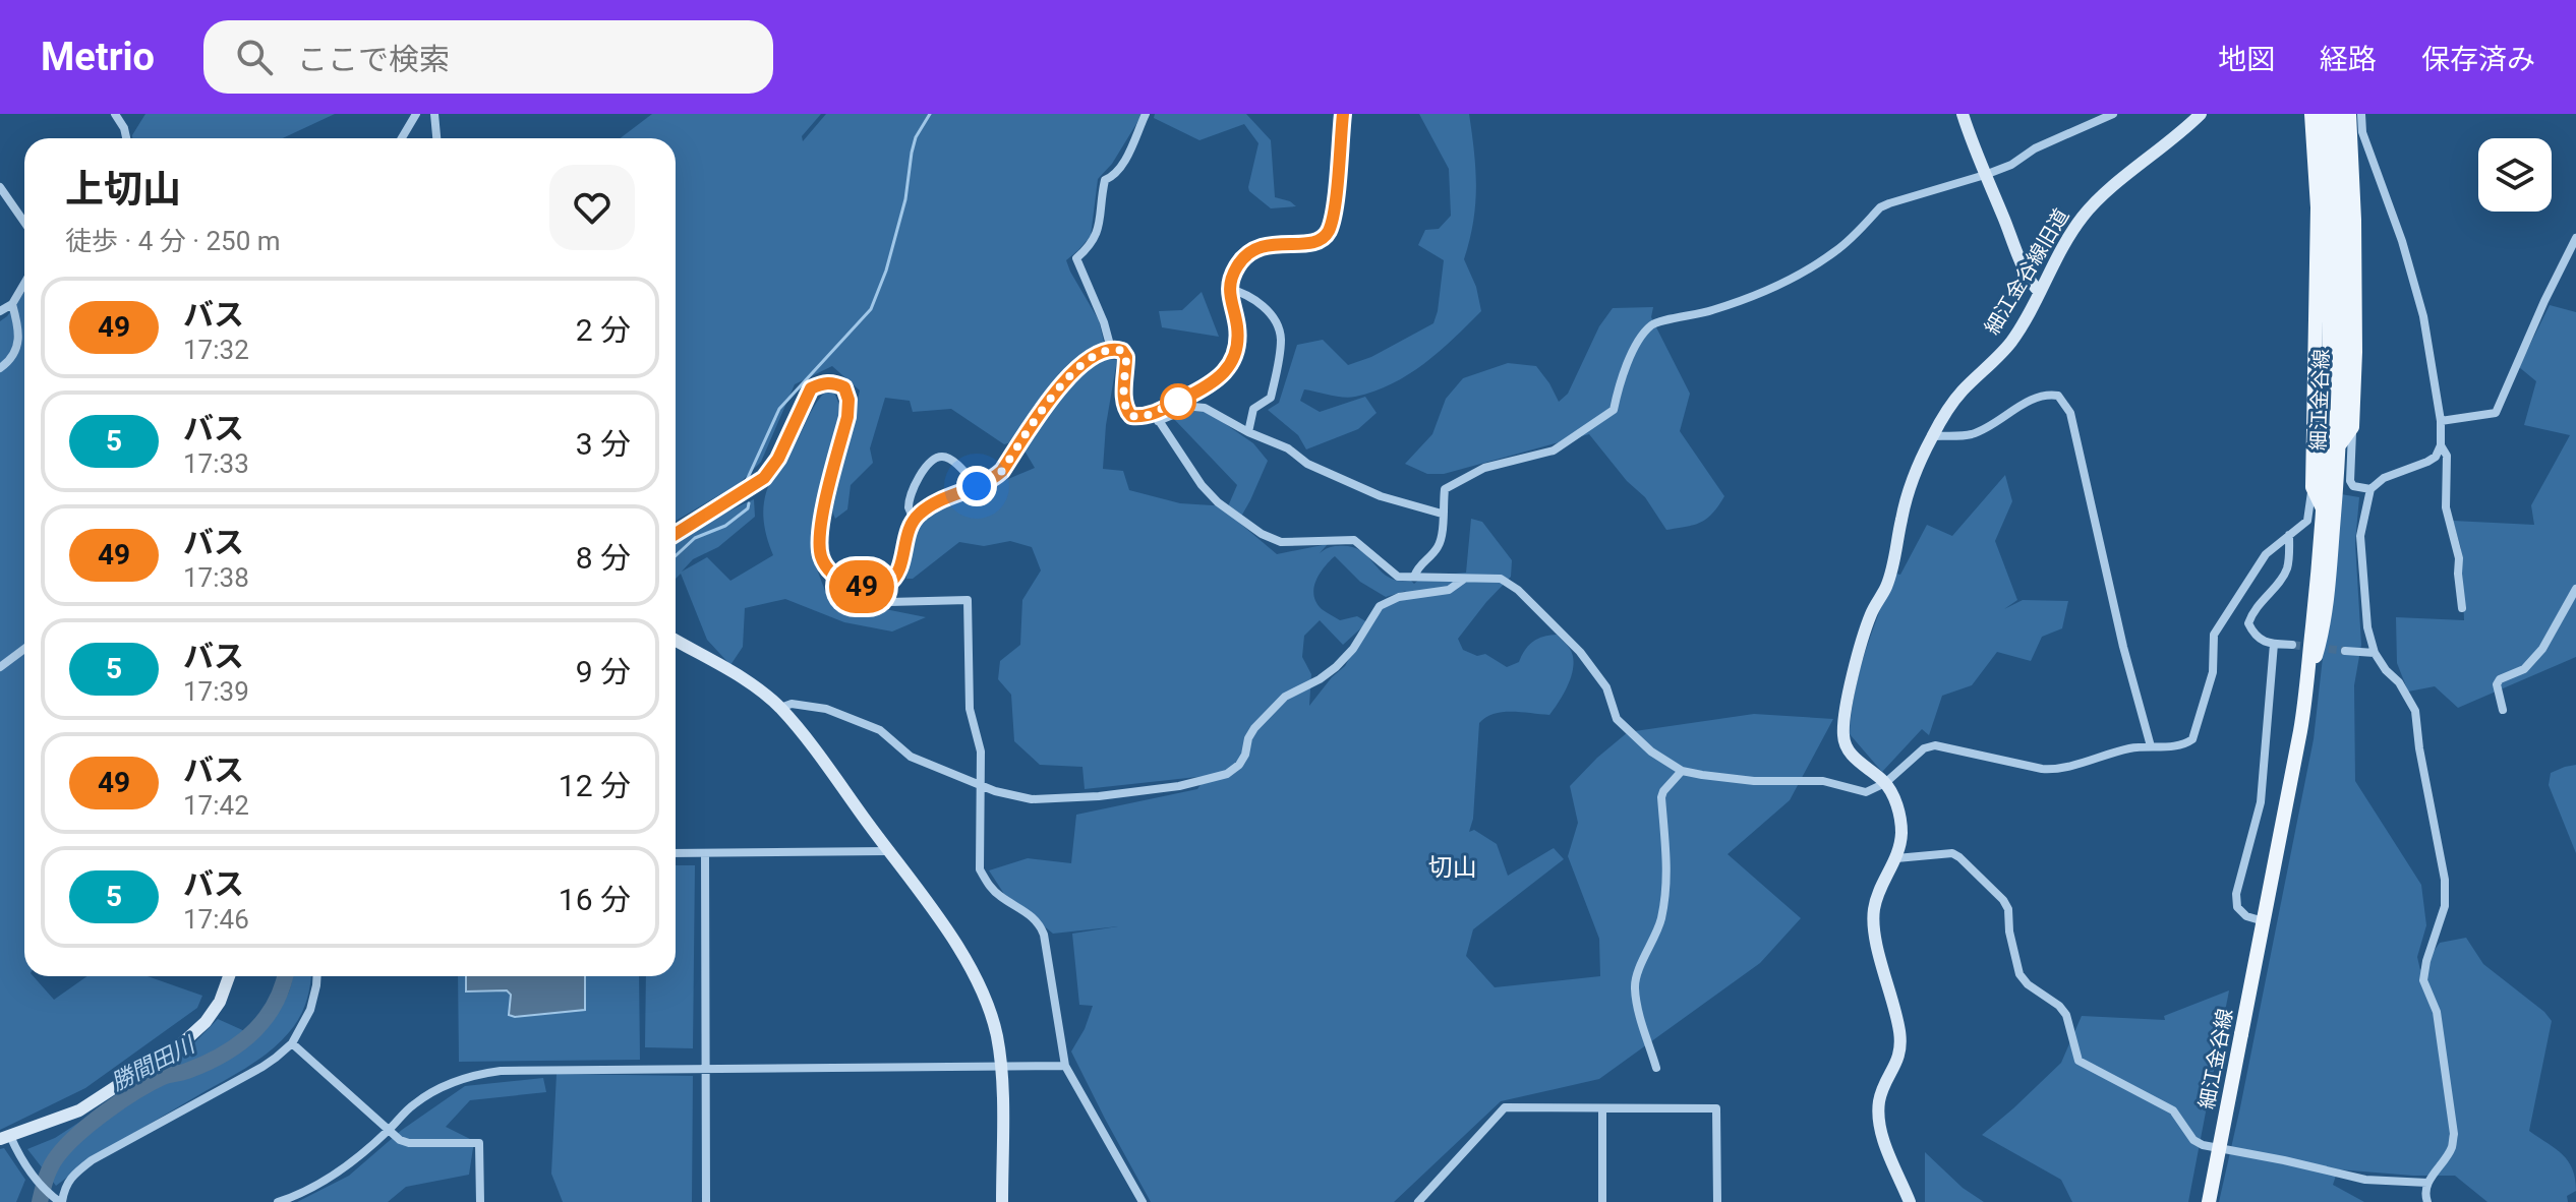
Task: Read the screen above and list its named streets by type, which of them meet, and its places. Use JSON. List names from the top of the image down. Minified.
{"streets":{"main road":["細江金谷線"],"street":["細江金谷線旧道"]},"districts":["切山"],"water":["勝間田川"],"lines":["bus line 49"],"page":{"header":"Metrio","search":"ここで検索","nav":["地図","経路","保存済み"],"on_map":"49","heading":["上切山","徒歩 · 4 分 · 250 m"],"list":[{"mark":"49","name":"バス","note":"17:32","value":"2 分"},{"mark":"5","name":"バス","note":"17:33","value":"3 分"},{"mark":"49","name":"バス","note":"17:38","value":"8 分"},{"mark":"5","name":"バス","note":"17:39","value":"9 分"},{"mark":"49","name":"バス","note":"17:42","value":"12 分"},{"mark":"5","name":"バス","note":"17:46","value":"16 分"}]}}
